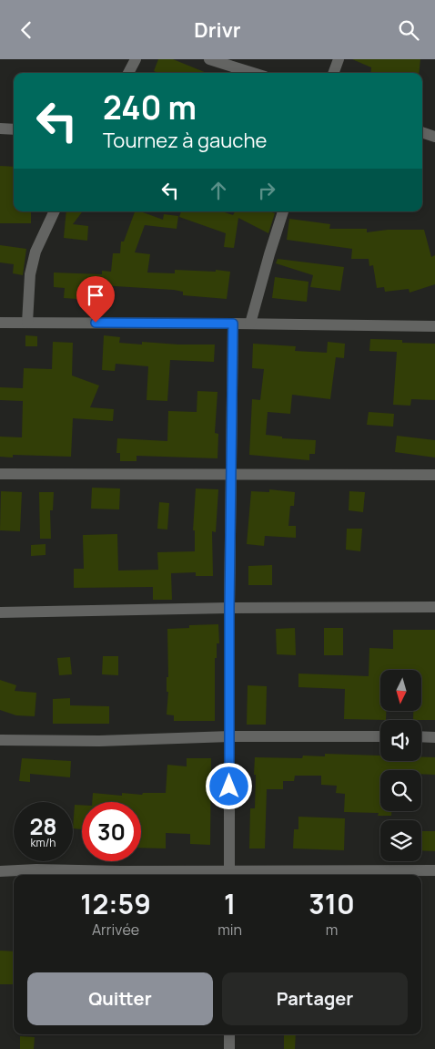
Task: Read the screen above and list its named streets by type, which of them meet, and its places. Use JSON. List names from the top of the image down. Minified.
{"north":"bottom","page":{"header":"Drivr","turn":["240 m","Tournez à gauche"],"speed":"28 km/h","limit":"30","eta":["12:59","Arrivée","1","min","310","m"],"buttons":["Quitter","Partager"]}}
